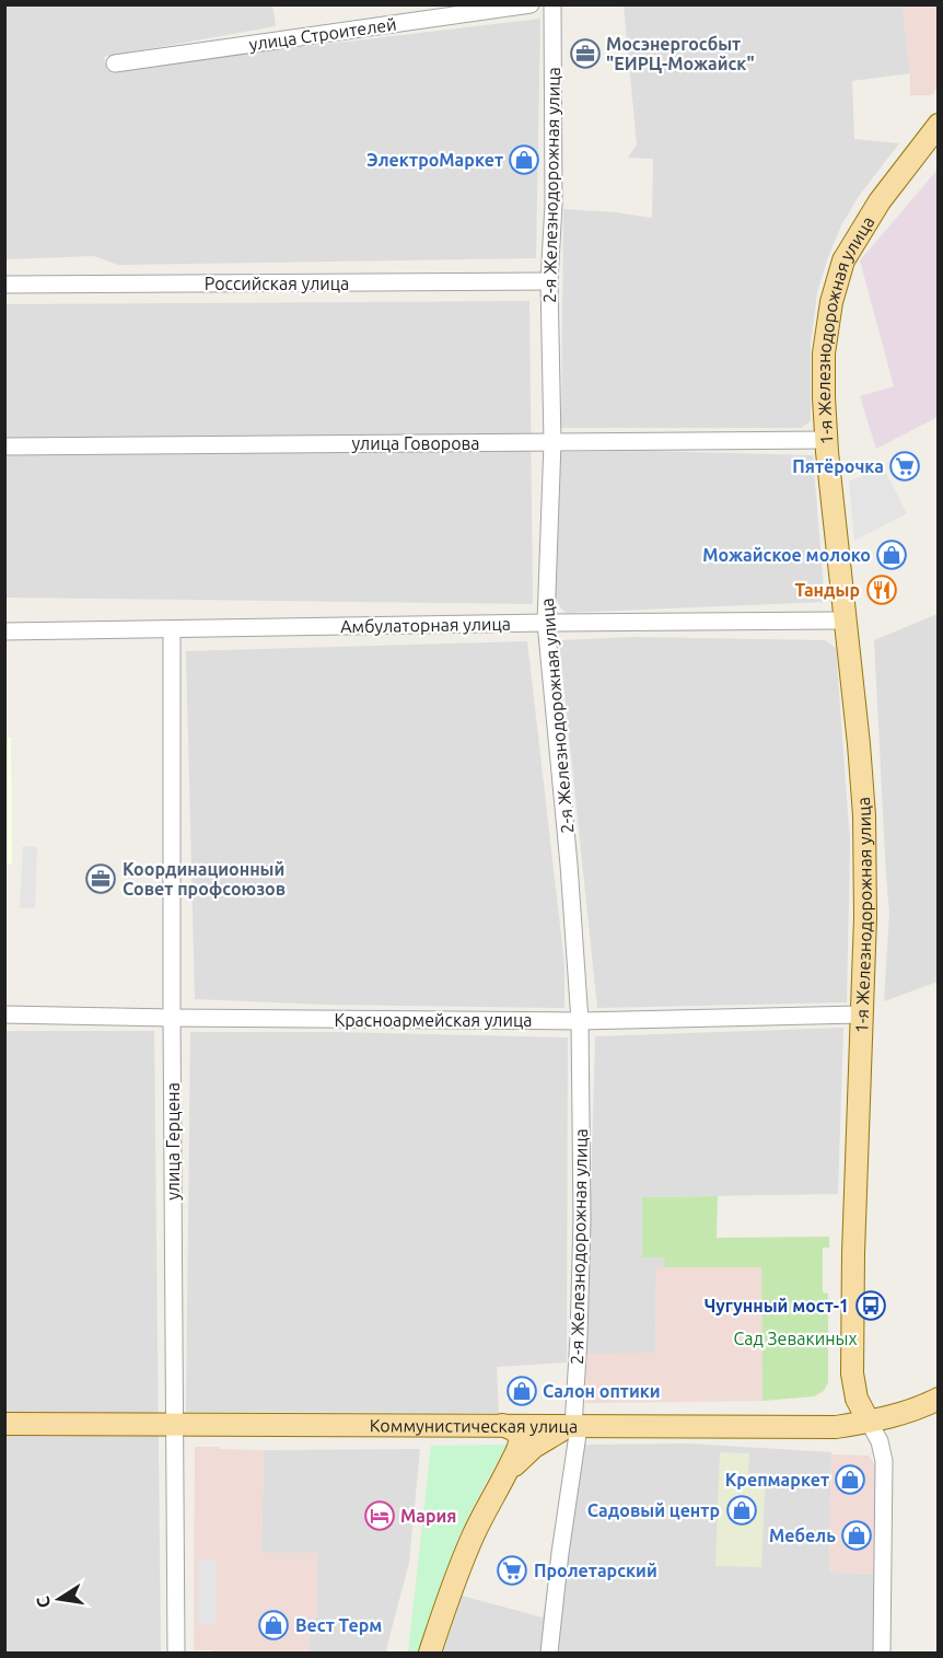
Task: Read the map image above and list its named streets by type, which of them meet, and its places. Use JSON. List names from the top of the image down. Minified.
{"streets":{"main road":["1-я Железнодорожная улица","Коммунистическая улица"],"street":["улица Строителей","2-я Железнодорожная улица","Российская улица","улица Говорова","Амбулаторная улица","Красноармейская улица","улица Герцена"]},"crossings":[["2-я Железнодорожная улица","Российская улица"],["2-я Железнодорожная улица","улица Говорова"],["2-я Железнодорожная улица","Амбулаторная улица"],["2-я Железнодорожная улица","Красноармейская улица"],["2-я Железнодорожная улица","Коммунистическая улица"],["1-я Железнодорожная улица","улица Говорова"],["1-я Железнодорожная улица","Амбулаторная улица"],["1-я Железнодорожная улица","Красноармейская улица"],["1-я Железнодорожная улица","Коммунистическая улица"],["Амбулаторная улица","улица Герцена"],["Красноармейская улица","улица Герцена"],["улица Герцена","Коммунистическая улица"]],"parks":["Сад Зевакиных"],"places":{"office":["Мосэнергосбыт \"ЕИРЦ-Можайск\"","Координационный Совет профсоюзов"],"shop":["ЭлектроМаркет","Можайское молоко","Салон оптики","Крепмаркет","Садовый центр","Мебель","Вест Терм"],"supermarket":["Пятёрочка","Пролетарский"],"restaurant":["Тандыр"],"bus stop":["Чугунный мост-1"],"hotel":["Мария"]},"north":"left"}
